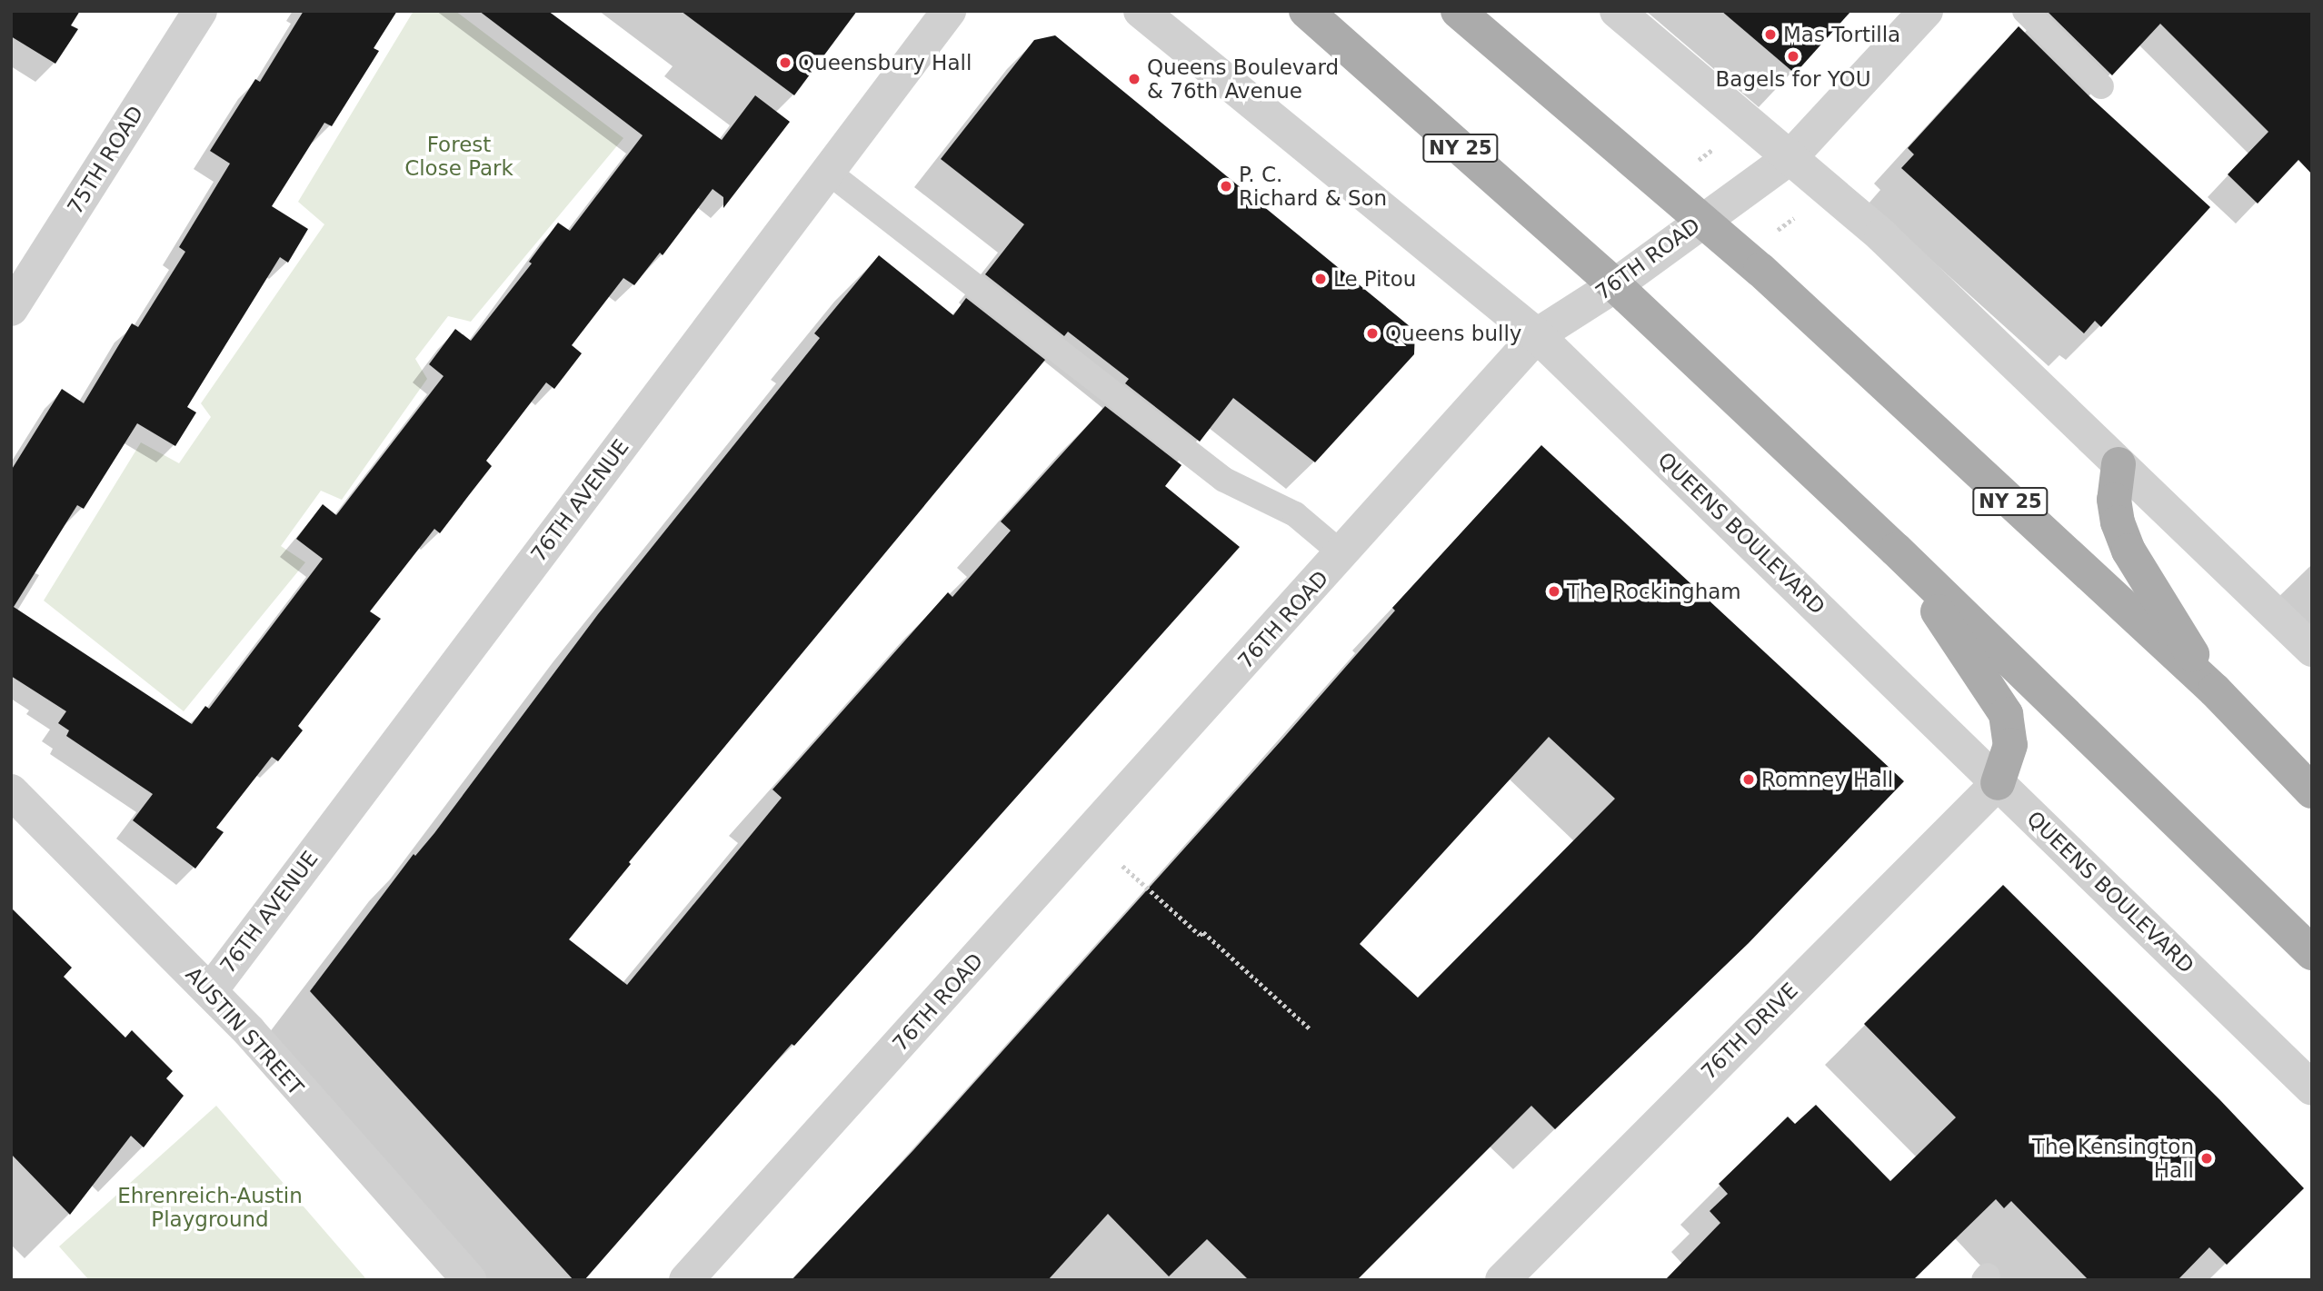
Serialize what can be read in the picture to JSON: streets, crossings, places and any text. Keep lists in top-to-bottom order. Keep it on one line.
{"streets":{"main road":["NY 25"],"street":["75TH ROAD","76TH ROAD","76TH AVENUE","QUEENS BOULEVARD","AUSTIN STREET","76TH DRIVE"]},"crossings":[["NY 25","76TH ROAD"],["76TH ROAD","QUEENS BOULEVARD"],["76TH AVENUE","AUSTIN STREET"],["QUEENS BOULEVARD","76TH DRIVE"]],"parks":["Forest Close Park","Ehrenreich-Austin Playground"],"places":["Mas Tortilla","Bagels for YOU","Queensbury Hall","Queens Boulevard & 76th Avenue","P. C. Richard & Son","Le Pitou","Queens bully","The Rockingham","Romney Hall","The Kensington Hall"]}
